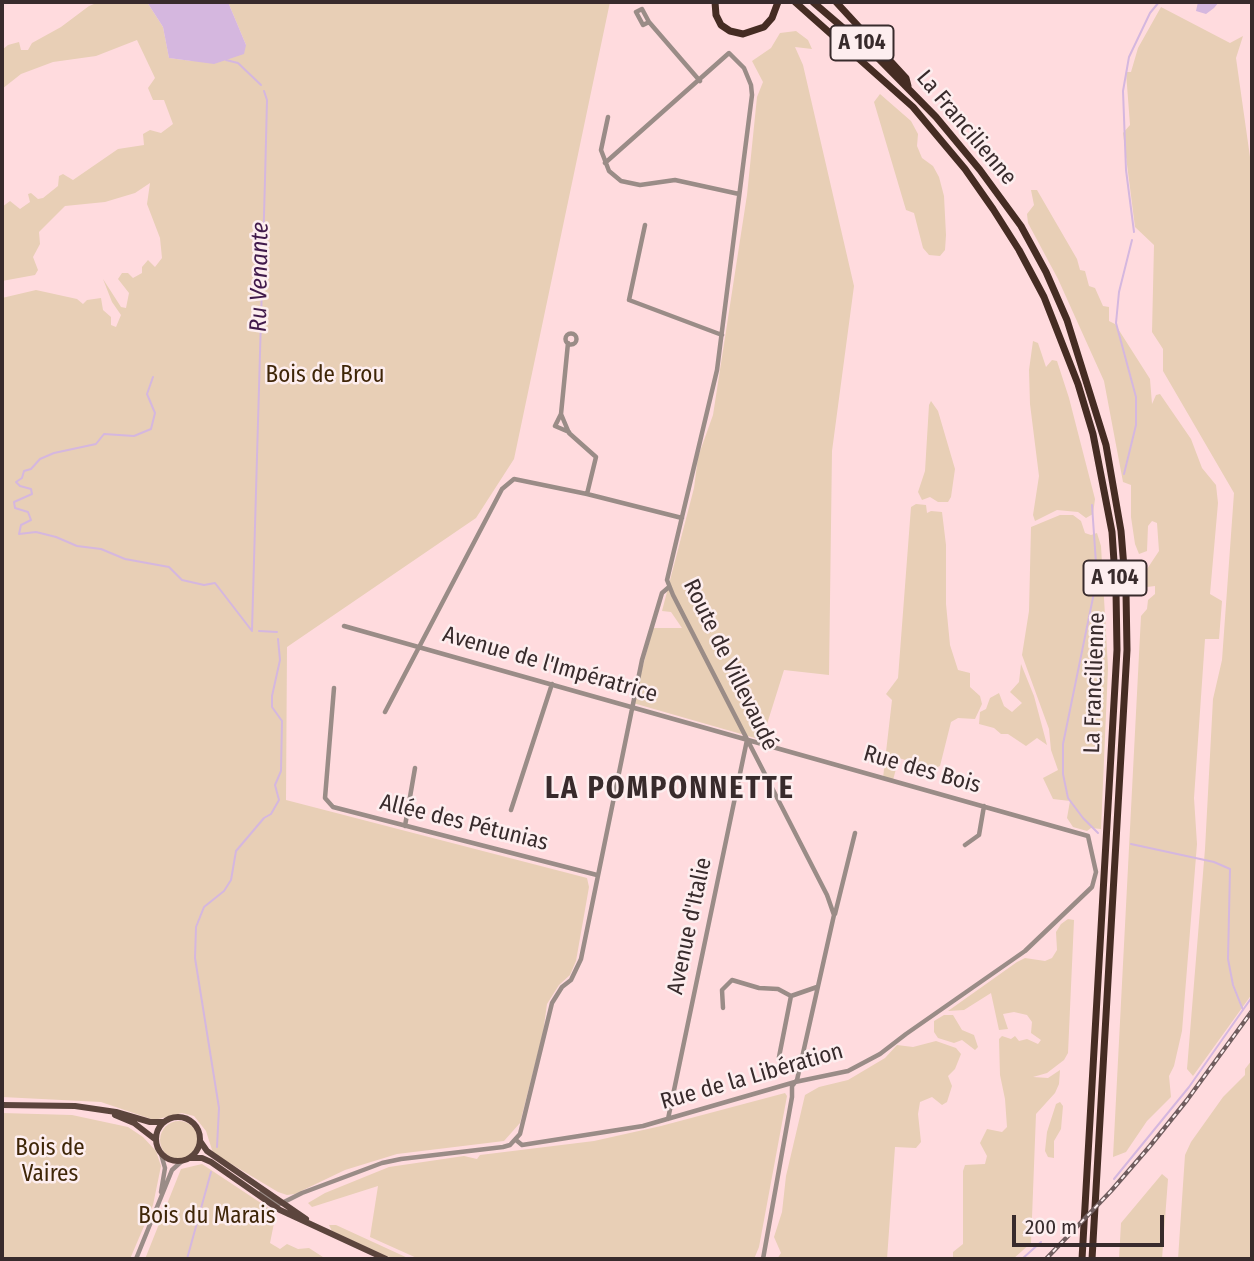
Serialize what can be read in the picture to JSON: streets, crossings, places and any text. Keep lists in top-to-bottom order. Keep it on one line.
{"streets":{"highway":["A 104","La Francilienne"],"street":["Avenue de l'Impératrice","Route de Villevaudé","Rue des Bois","Allée des Pétunias","Avenue d'Italie","Rue de la Libération"]},"crossings":[["Avenue de l'Impératrice","Route de Villevaudé"],["Avenue de l'Impératrice","Rue des Bois"],["Avenue de l'Impératrice","Avenue d'Italie"],["Route de Villevaudé","Rue des Bois"],["Route de Villevaudé","Avenue d'Italie"],["Rue des Bois","Avenue d'Italie"],["Rue des Bois","Rue de la Libération"],["Avenue d'Italie","Rue de la Libération"]],"districts":["LA POMPONNETTE"],"water":["Ru Venante"],"parks":["Bois de Brou","Bois de Vaires","Bois du Marais"],"scale_bar":"200 m"}
